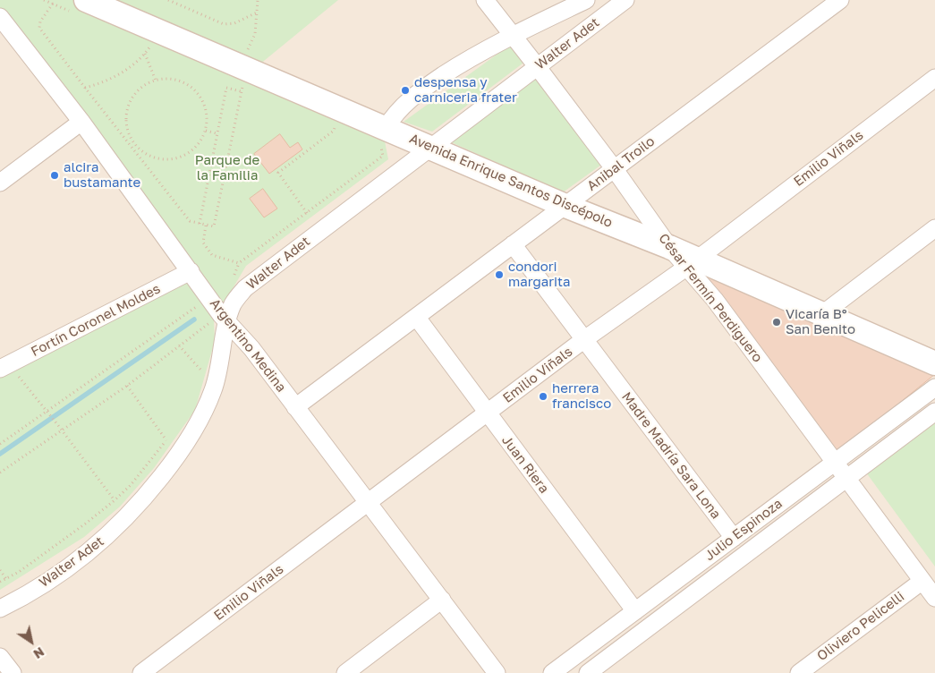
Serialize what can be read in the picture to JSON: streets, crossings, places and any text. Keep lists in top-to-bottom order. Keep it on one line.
{"streets":{"main road":["Avenida Enrique Santos Discépolo"],"street":["Walter Adet","Emilio Viñals","Anibal Troilo","César Fermín Perdiguero","Fortín Coronel Moldes","Argentino Medina","Madre Madría Sara Lona","Juan Riera","Julio Espinoza","Oliviero Pelicelli"]},"crossings":[["Walter Adet","Avenida Enrique Santos Discépolo"],["Walter Adet","César Fermín Perdiguero"],["Walter Adet","Argentino Medina"],["Emilio Viñals","Avenida Enrique Santos Discépolo"],["Emilio Viñals","César Fermín Perdiguero"],["Emilio Viñals","Argentino Medina"],["Emilio Viñals","Madre Madría Sara Lona"],["Emilio Viñals","Juan Riera"],["Anibal Troilo","Avenida Enrique Santos Discépolo"],["Anibal Troilo","César Fermín Perdiguero"],["Anibal Troilo","Argentino Medina"],["Anibal Troilo","Madre Madría Sara Lona"],["Anibal Troilo","Juan Riera"],["Avenida Enrique Santos Discépolo","César Fermín Perdiguero"],["César Fermín Perdiguero","Julio Espinoza"],["César Fermín Perdiguero","Oliviero Pelicelli"],["Fortín Coronel Moldes","Argentino Medina"],["Madre Madría Sara Lona","Julio Espinoza"],["Juan Riera","Julio Espinoza"]],"parks":["Parque de la Familia"],"places":["despensa y carniceria frater","alcira bustamante","condori margarita","Vicaría B° San Benito","herrera francisco"],"north":"bottom right"}
